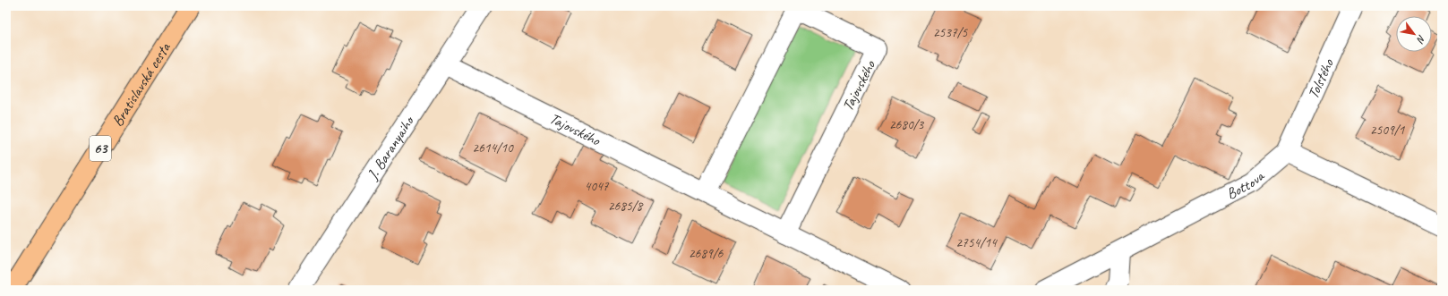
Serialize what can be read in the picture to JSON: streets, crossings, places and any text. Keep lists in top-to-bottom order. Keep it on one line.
{"streets":{"main road":["Bratislavská cesta","63"],"street":["Tolstého","Tajovského","J. Baranyaiho","Bottova"]},"crossings":[["Tolstého","Bottova"],["Tajovského","J. Baranyaiho"]],"house_numbers":["2537/5","2680/3","2509/1","2614/10","4047","2685/8","2754/14","2689/6"],"north":"bottom right"}
